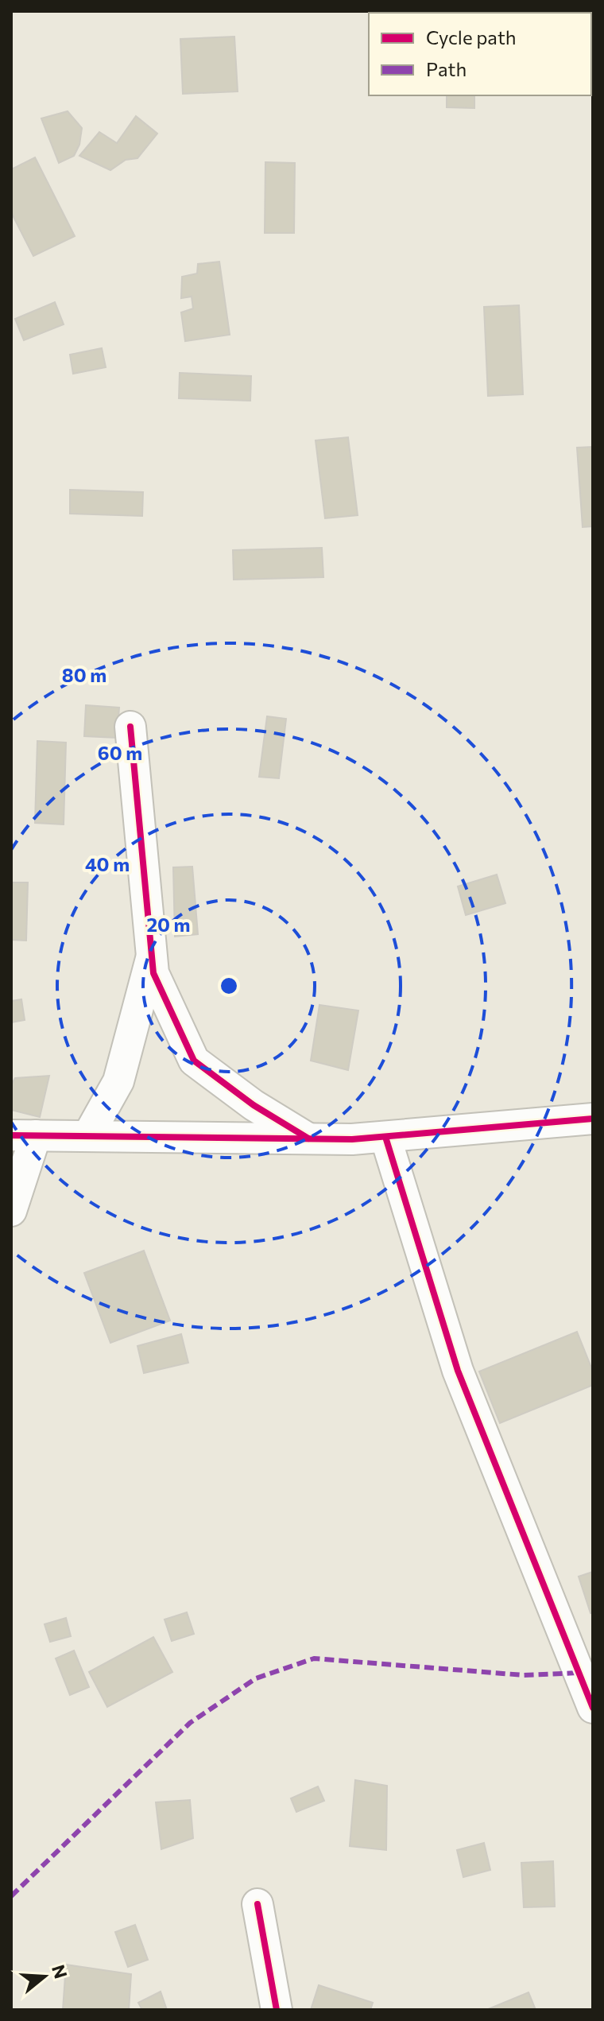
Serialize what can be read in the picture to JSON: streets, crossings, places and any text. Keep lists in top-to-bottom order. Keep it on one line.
{"legend":["Cycle path","Path"],"north":"right","rings":["80 m","60 m","40 m","20 m"]}
